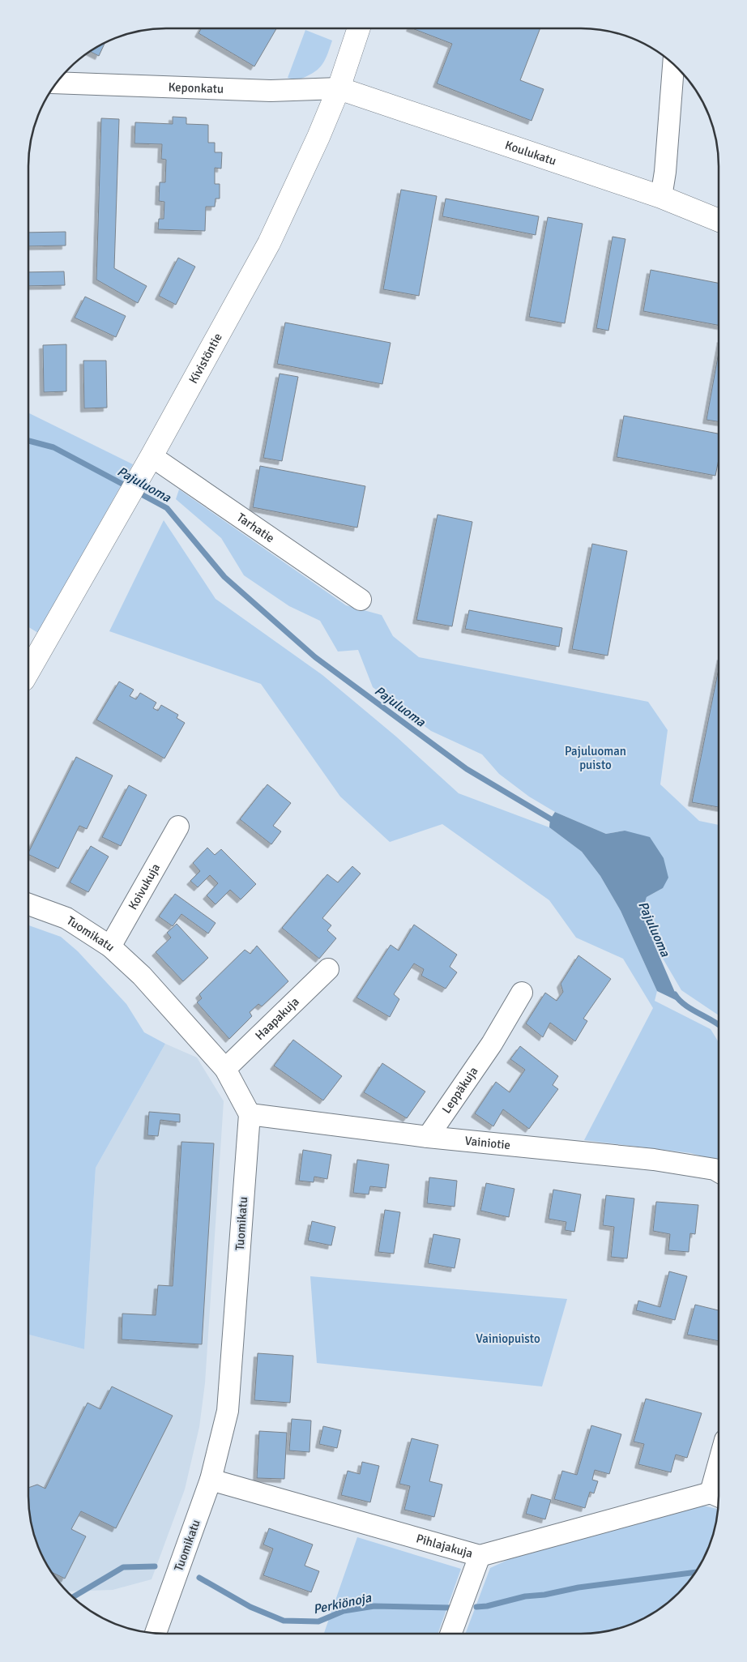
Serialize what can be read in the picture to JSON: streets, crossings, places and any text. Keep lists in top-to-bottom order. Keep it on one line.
{"streets":{"main road":["Koulukatu","Kivistöntie"],"street":["Keponkatu","Tarhatie","Koivukuja","Tuomikatu","Haapakuja","Leppäkuja","Vainiotie","Pihlajakuja"]},"crossings":[["Keponkatu","Koulukatu"],["Keponkatu","Kivistöntie"],["Koulukatu","Kivistöntie"],["Kivistöntie","Tarhatie"],["Koivukuja","Tuomikatu"],["Tuomikatu","Haapakuja"],["Tuomikatu","Vainiotie"],["Tuomikatu","Pihlajakuja"],["Leppäkuja","Vainiotie"]],"water":["Pajuluoma","Perkiönoja"],"parks":["Pajuluoman puisto","Vainiopuisto"]}
